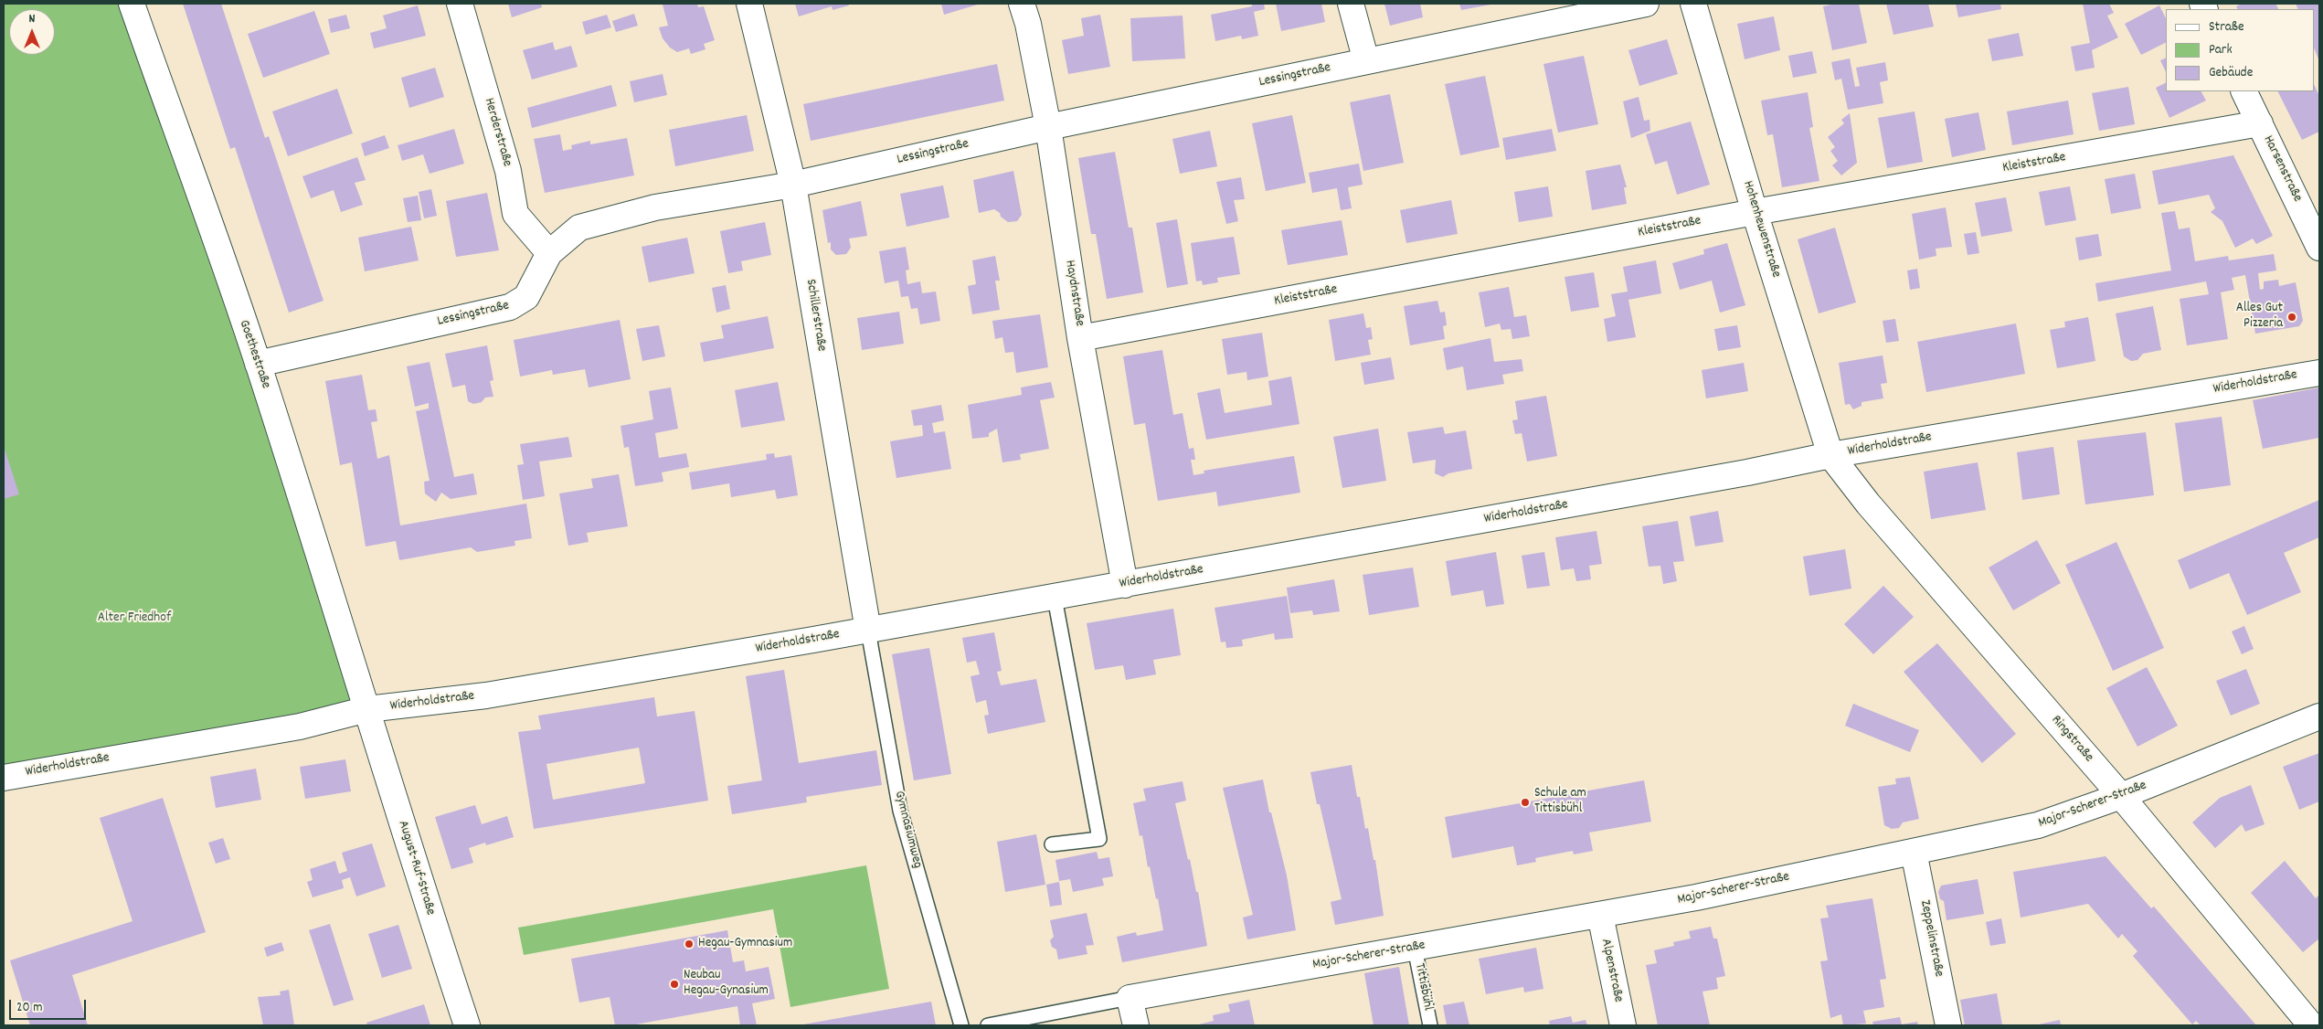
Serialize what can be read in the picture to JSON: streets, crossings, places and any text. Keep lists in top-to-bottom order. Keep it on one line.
{"streets":{"street":["Lessingstraße","Herderstraße","Kleiststraße","Harsenstraße","Hohenhewenstraße","Haydnstraße","Schillerstraße","Goethestraße","Widerholdstraße","Ringstraße","Major-Scherer-Straße","August-Ruf-Straße","Zeppelinstraße","Alpenstraße"],"lane":["Gymnasiumweg","Tittisbühl"]},"crossings":[["Lessingstraße","Herderstraße"],["Lessingstraße","Haydnstraße"],["Lessingstraße","Schillerstraße"],["Lessingstraße","Goethestraße"],["Kleiststraße","Harsenstraße"],["Kleiststraße","Hohenhewenstraße"],["Kleiststraße","Haydnstraße"],["Hohenhewenstraße","Widerholdstraße"],["Hohenhewenstraße","Ringstraße"],["Haydnstraße","Widerholdstraße"],["Schillerstraße","Widerholdstraße"],["Schillerstraße","Gymnasiumweg"],["Goethestraße","Widerholdstraße"],["Goethestraße","August-Ruf-Straße"],["Widerholdstraße","Ringstraße"],["Widerholdstraße","Gymnasiumweg"],["Widerholdstraße","August-Ruf-Straße"],["Ringstraße","Major-Scherer-Straße"],["Major-Scherer-Straße","Zeppelinstraße"],["Major-Scherer-Straße","Alpenstraße"],["Major-Scherer-Straße","Tittisbühl"]],"parks":["Alter Friedhof"],"places":["Alles Gut Pizzeria","Schule am Tittisbühl","Hegau-Gymnasium","Neubau Hegau-Gynasium"],"legend":["Straße","Park","Gebäude"],"scale_bar":"20 m","north":"top"}
